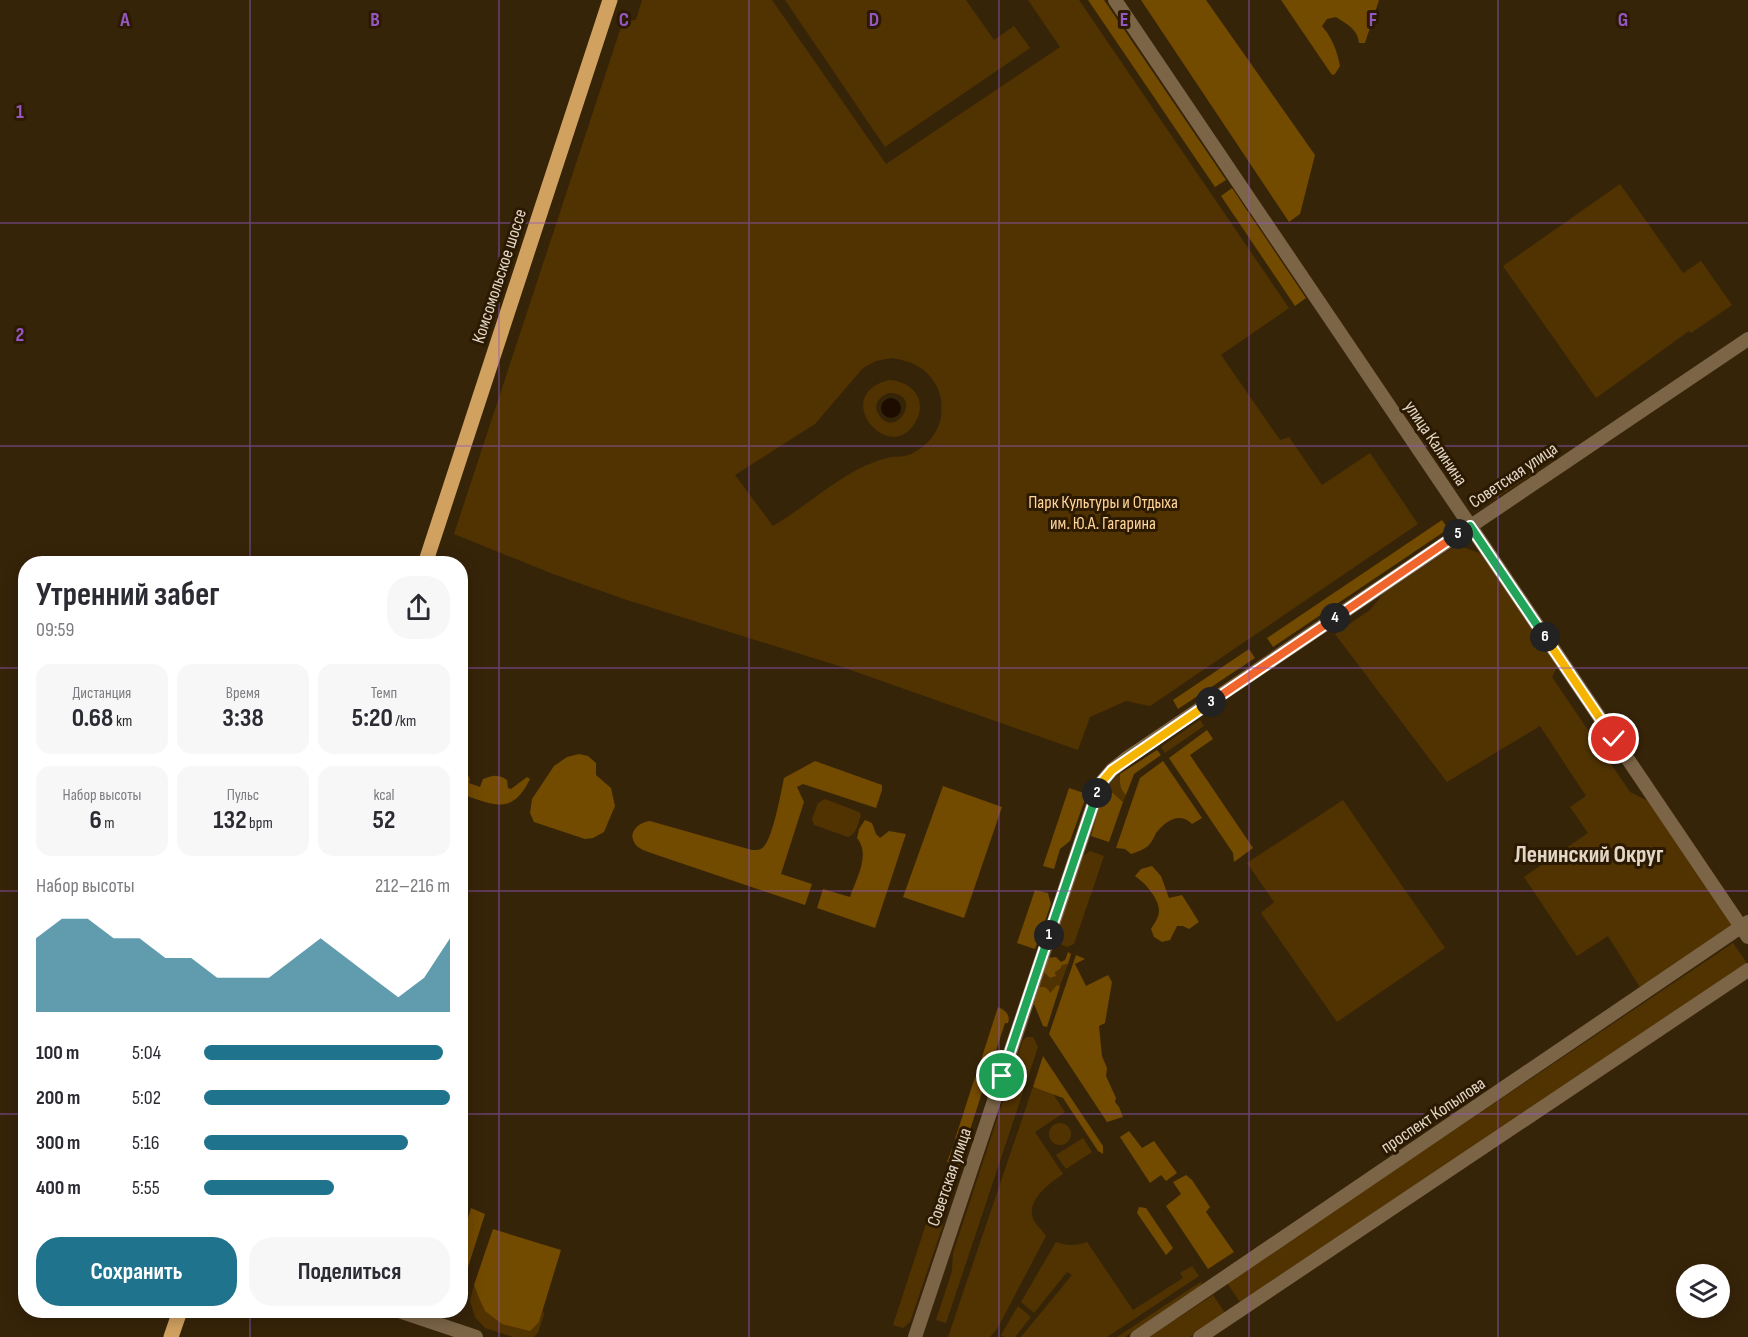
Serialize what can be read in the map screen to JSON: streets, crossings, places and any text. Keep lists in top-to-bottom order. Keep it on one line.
{"streets":{"main road":["Комсомольское шоссе"],"street":["улица Калинина","Советская улица","проспект Копылова"]},"crossings":[["улица Калинина","Советская улица"],["улица Калинина","проспект Копылова"]],"districts":["Ленинский Округ"],"parks":["Парк Культуры и Отдыха им. Ю.А. Гагарина"],"page":{"pins":["5","4","6","3","2","1"],"heading":["Утренний забег","09:59"],"stats":[["Дистанция","0.68 km"],["Время","3:38"],["Темп","5:20 /km"],["Набор высоты","6 m"],["Пульс","132 bpm"],["kcal","52"]],"chart":["Набор высоты","212–216 m"],"list":[{"name":"100 m","note":"5:04"},{"name":"200 m","note":"5:02"},{"name":"300 m","note":"5:16"},{"name":"400 m","note":"5:55"}],"buttons":["Сохранить","Поделиться"]},"grid":{"columns":["A","B","C","D","E","F","G"],"rows":["1","2"]}}
